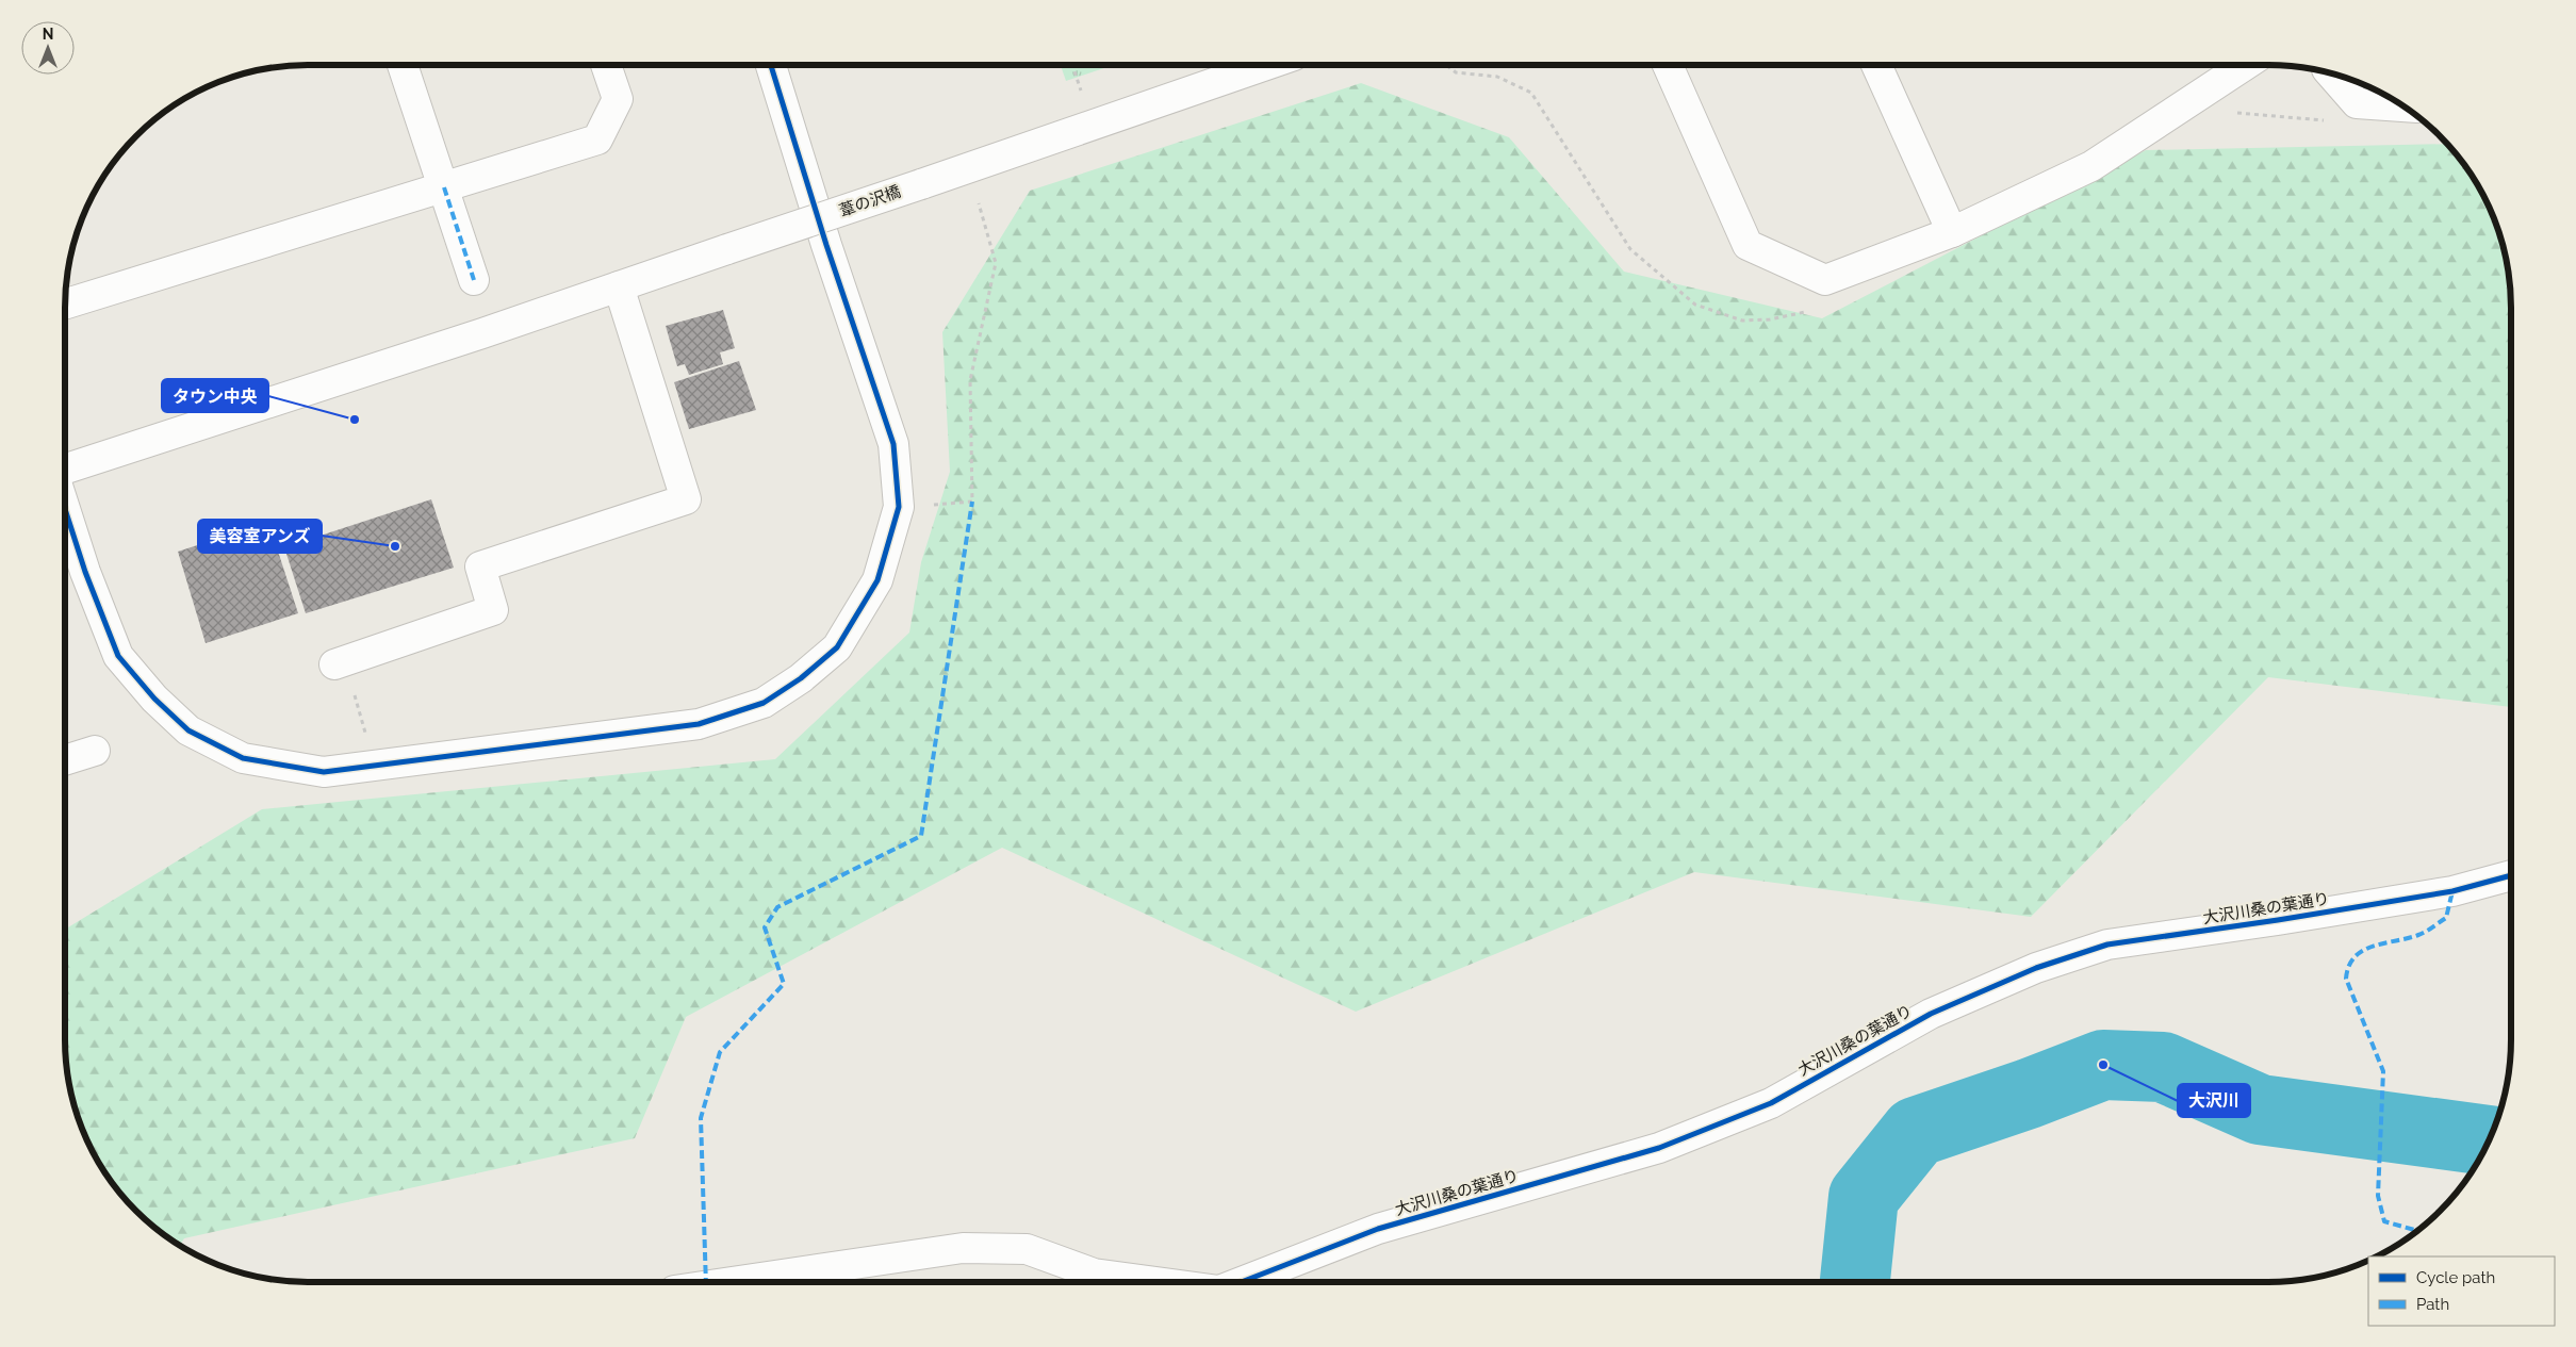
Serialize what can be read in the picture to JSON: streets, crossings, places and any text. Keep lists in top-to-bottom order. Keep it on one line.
{"streets":{"street":["葦の沢橋","大沢川桑の葉通り"]},"places":["タウン中央","美容室アンズ","大沢川"],"legend":["Cycle path","Path"],"north":"top"}
